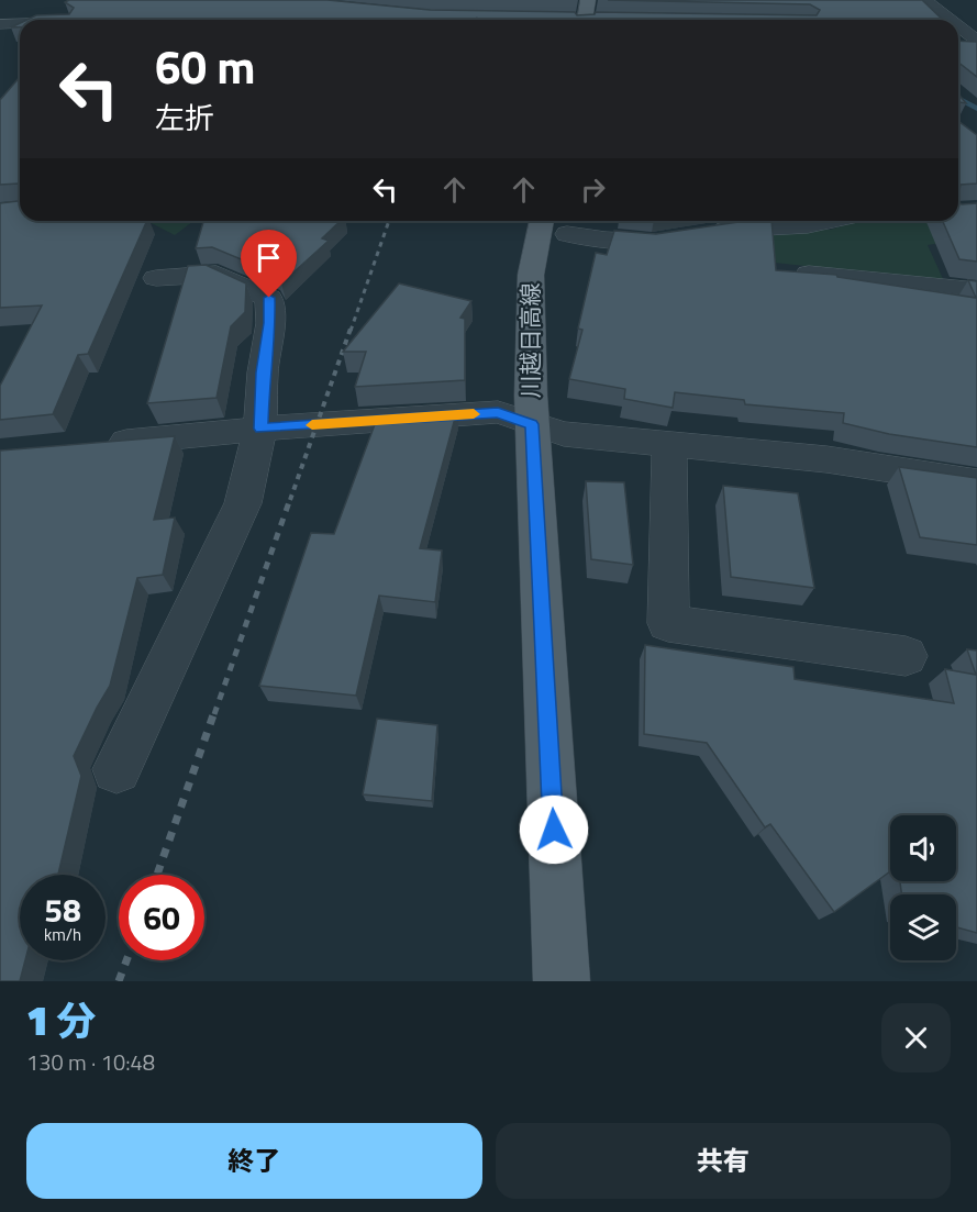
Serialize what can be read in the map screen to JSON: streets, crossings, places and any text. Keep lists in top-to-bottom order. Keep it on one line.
{"streets":{"main road":["川越日高線"]},"page":{"turn":["60 m","左折"],"speed":"58 km/h","limit":"60","heading":["1 分","130 m · 10:48"],"buttons":["終了","共有"]}}
